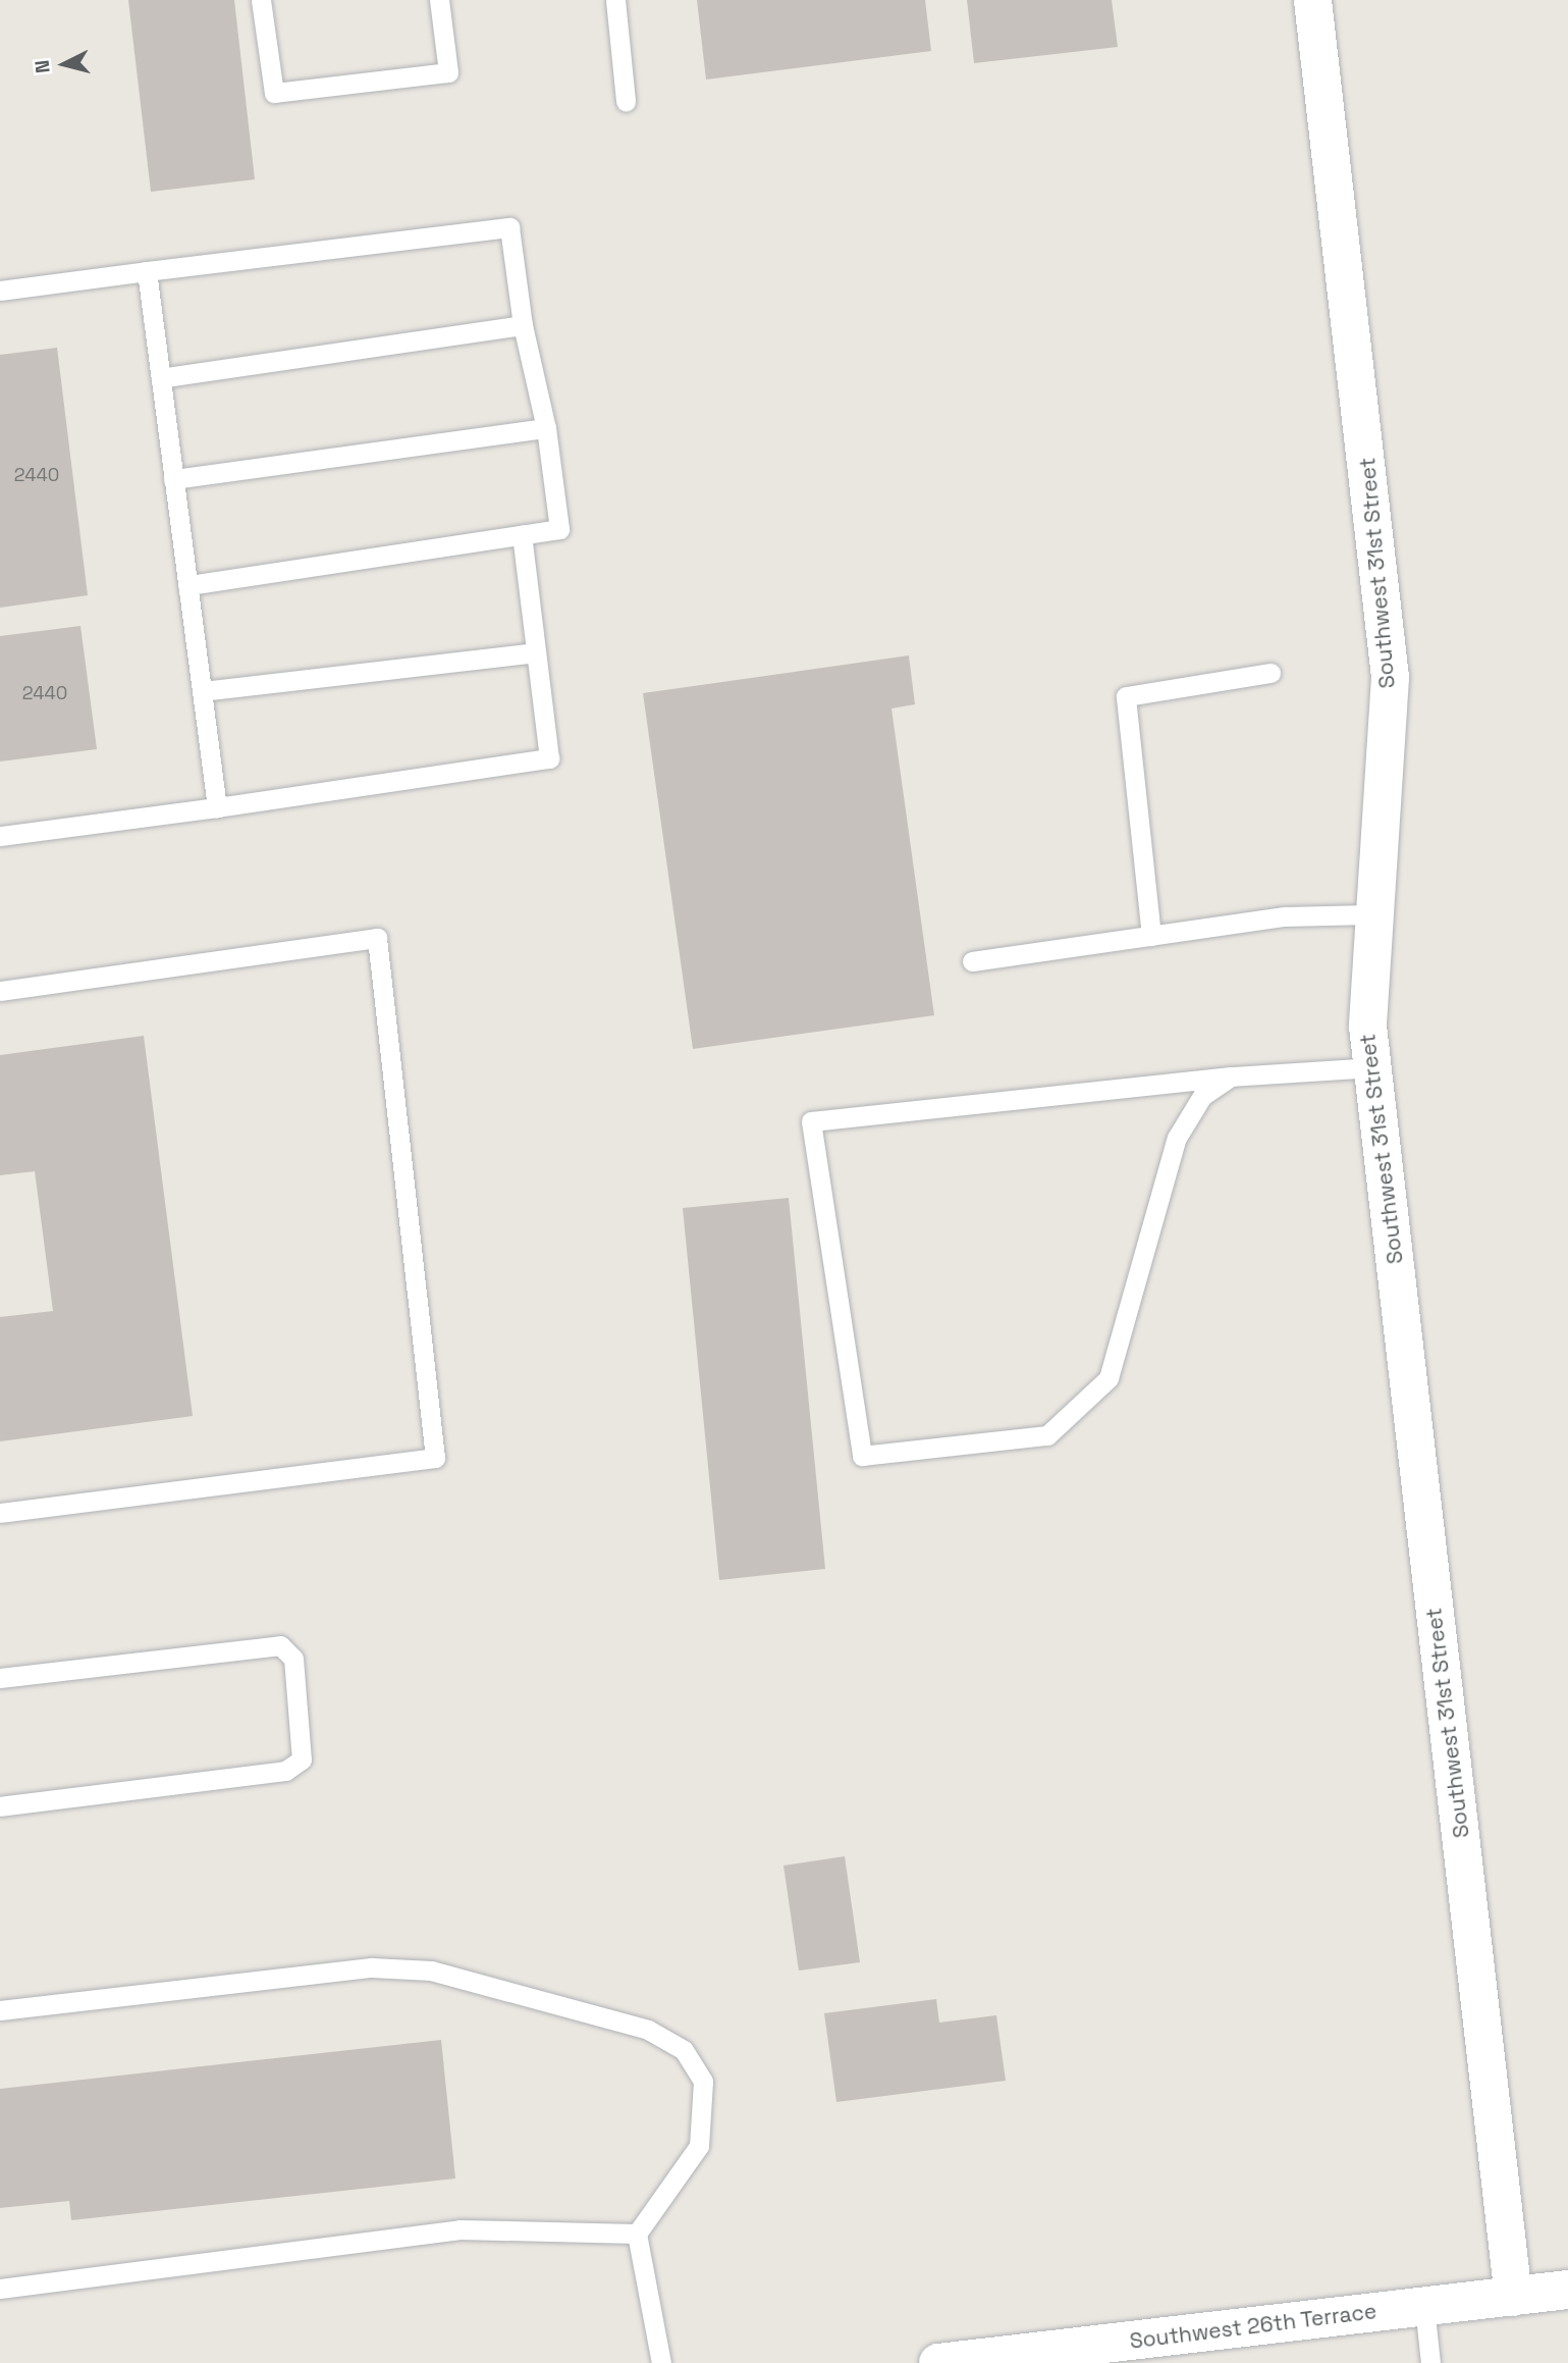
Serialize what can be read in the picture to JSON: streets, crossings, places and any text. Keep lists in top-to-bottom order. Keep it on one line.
{"streets":{"street":["Southwest 31st Street","Southwest 26th Terrace"]},"crossings":[["Southwest 31st Street","Southwest 26th Terrace"]],"house_numbers":["2440","2440"],"north":"left"}
